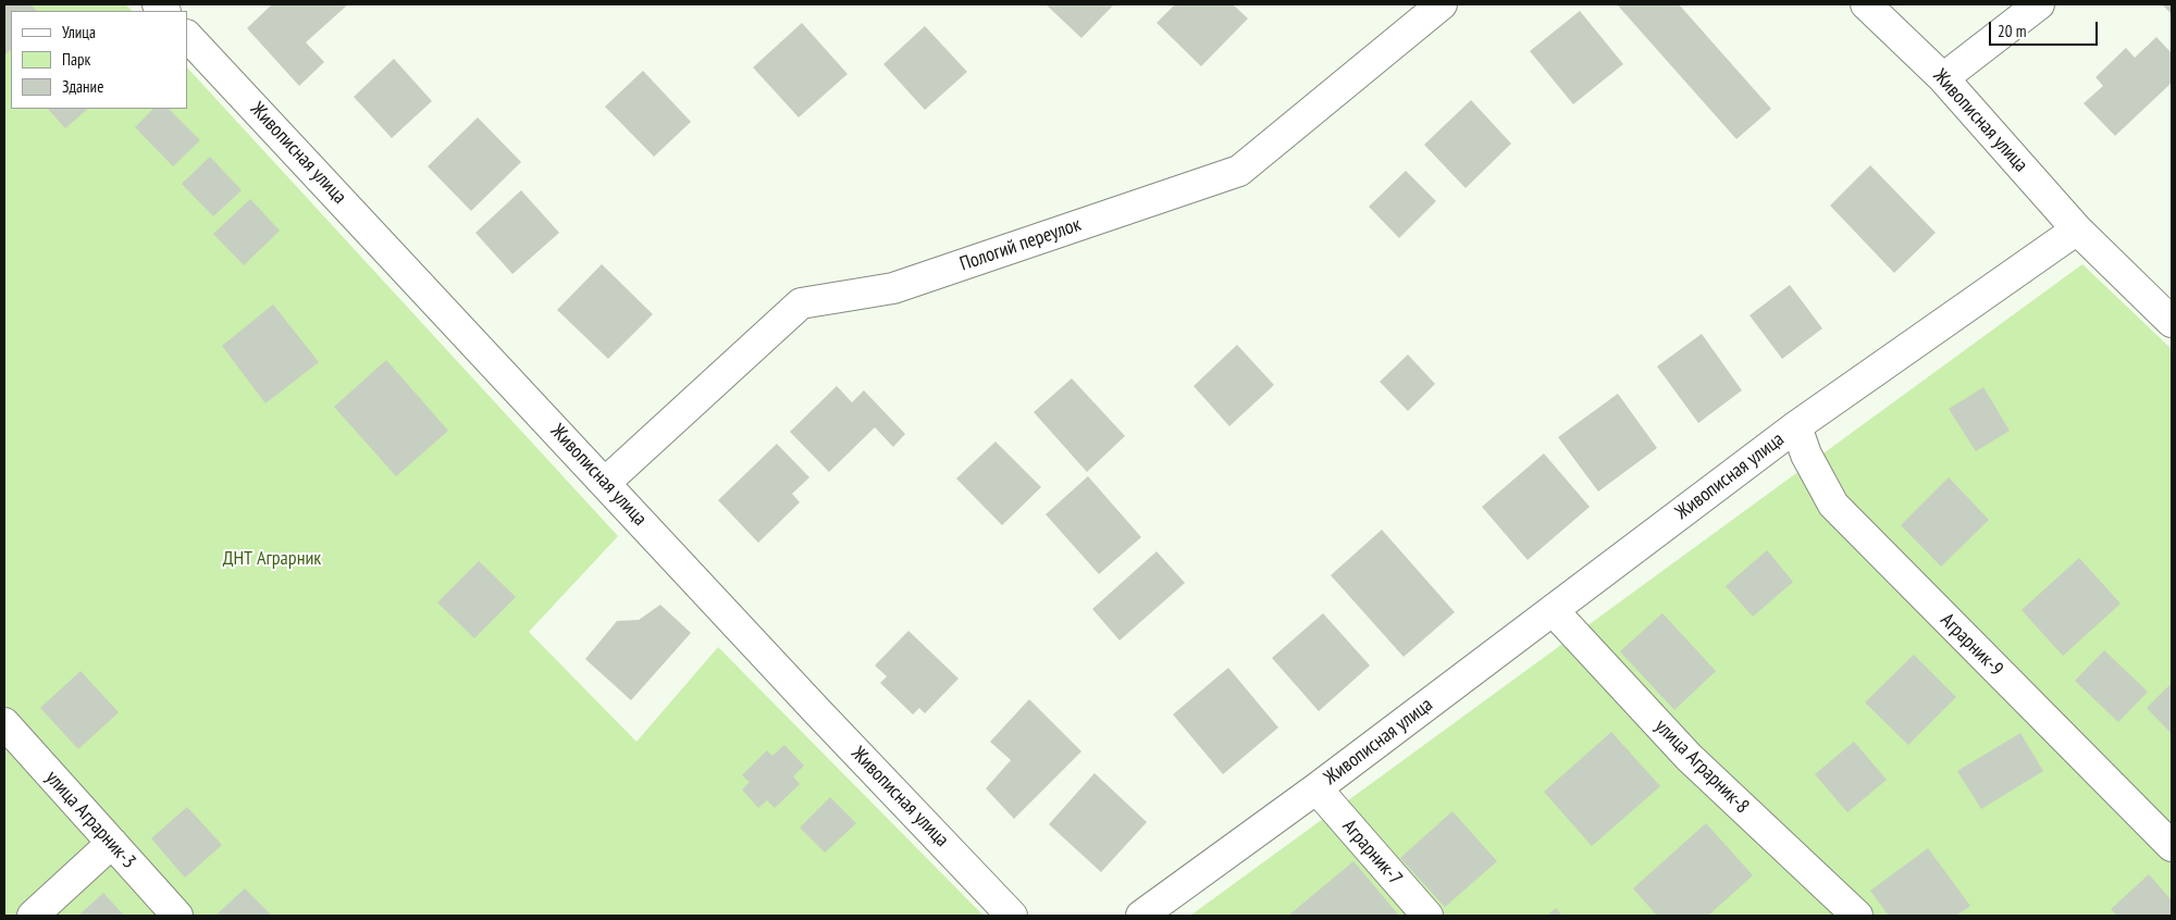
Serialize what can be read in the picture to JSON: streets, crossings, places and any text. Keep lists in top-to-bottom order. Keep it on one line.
{"streets":{"street":["Живописная улица","Пологий переулок","Аграрник-9","улица Аграрник-8","улица Аграрник-3","Аграрник-7"]},"crossings":[["Живописная улица","Пологий переулок"],["Живописная улица","Аграрник-9"],["Живописная улица","улица Аграрник-8"],["Живописная улица","Аграрник-7"]],"parks":["ДНТ Аграрник"],"legend":["Улица","Парк","Здание"],"scale_bar":"20 m"}
